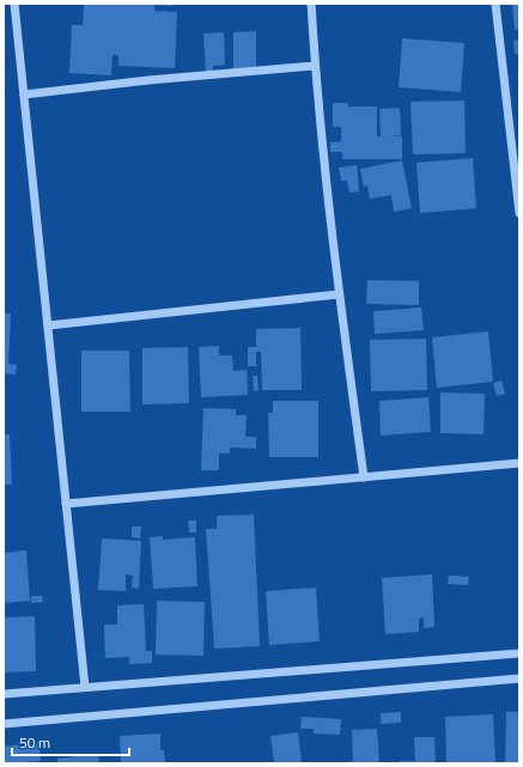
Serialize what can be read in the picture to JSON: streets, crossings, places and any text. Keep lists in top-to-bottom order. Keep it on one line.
{"scale_bar":"50 m"}
